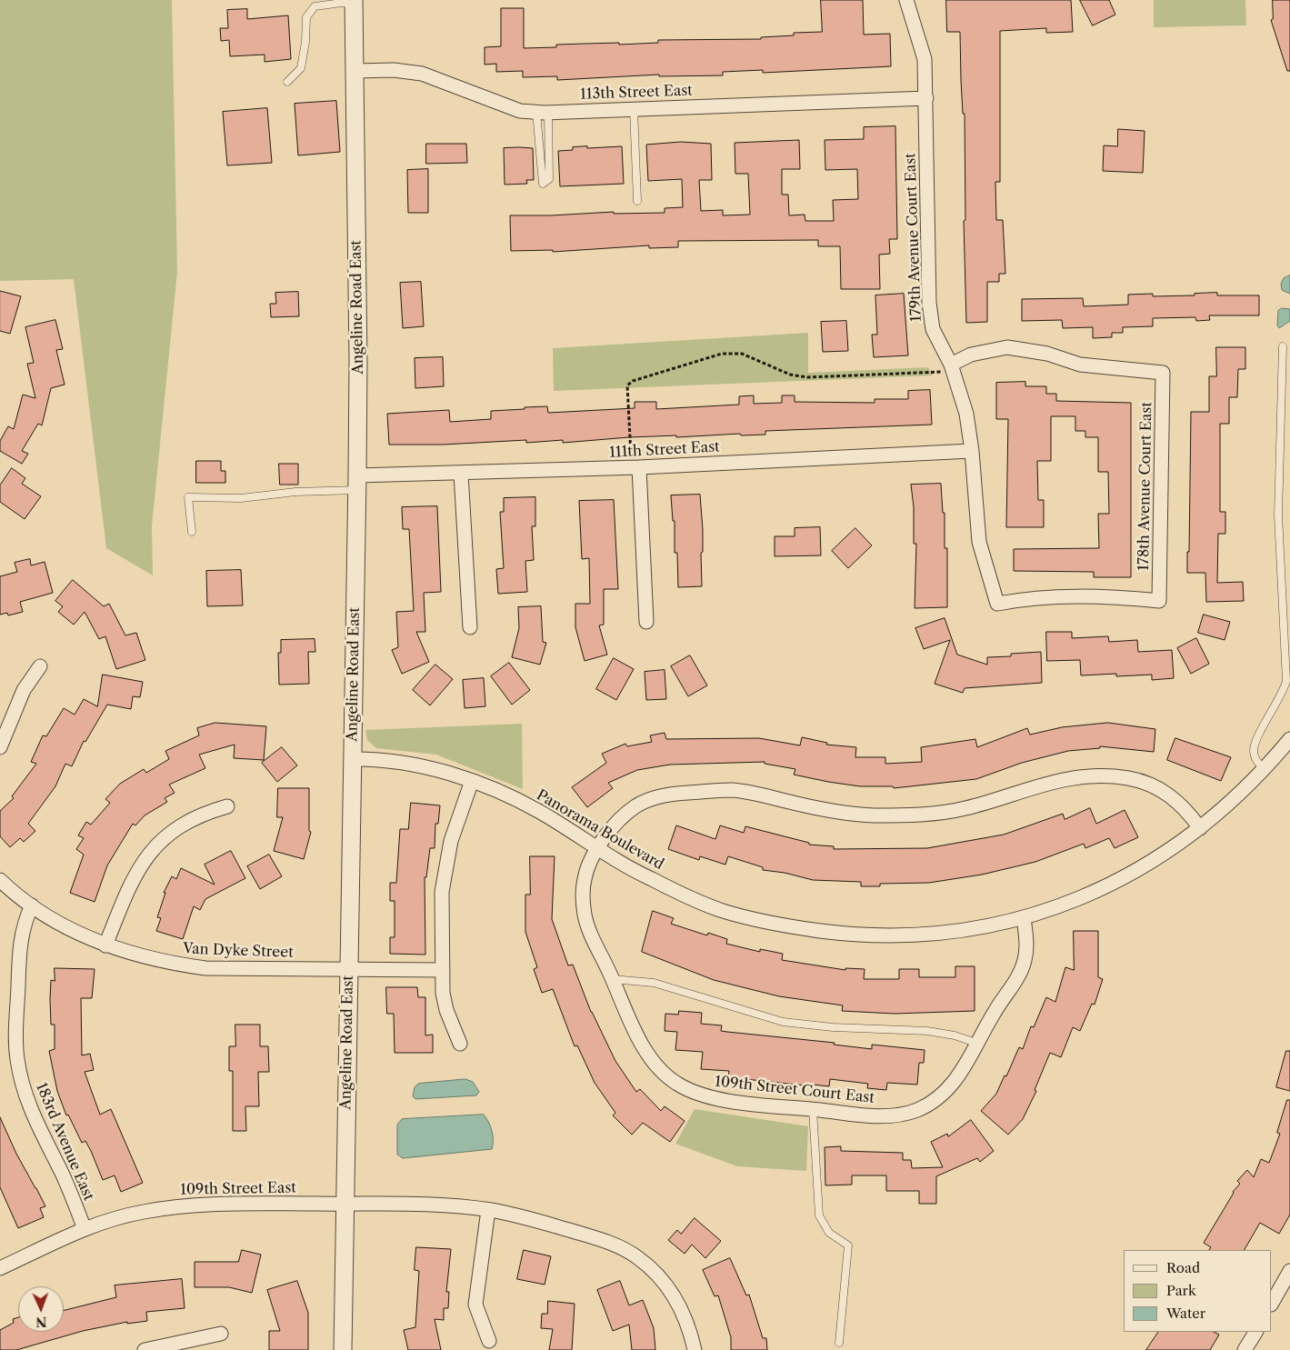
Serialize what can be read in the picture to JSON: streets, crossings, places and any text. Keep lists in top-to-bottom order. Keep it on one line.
{"streets":{"street":["113th Street East","179th Avenue Court East","Angeline Road East","111th Street East","178th Avenue Court East","Panorama Boulevard","Van Dyke Street","109th Street Court East","183rd Avenue East","109th Street East"]},"crossings":[["113th Street East","179th Avenue Court East"],["113th Street East","Angeline Road East"],["179th Avenue Court East","111th Street East"],["179th Avenue Court East","178th Avenue Court East"],["Angeline Road East","111th Street East"],["Angeline Road East","Panorama Boulevard"],["Angeline Road East","Van Dyke Street"],["Angeline Road East","109th Street East"],["Panorama Boulevard","109th Street Court East"],["Van Dyke Street","183rd Avenue East"],["183rd Avenue East","109th Street East"]],"legend":["Road","Park","Water"],"north":"bottom"}
